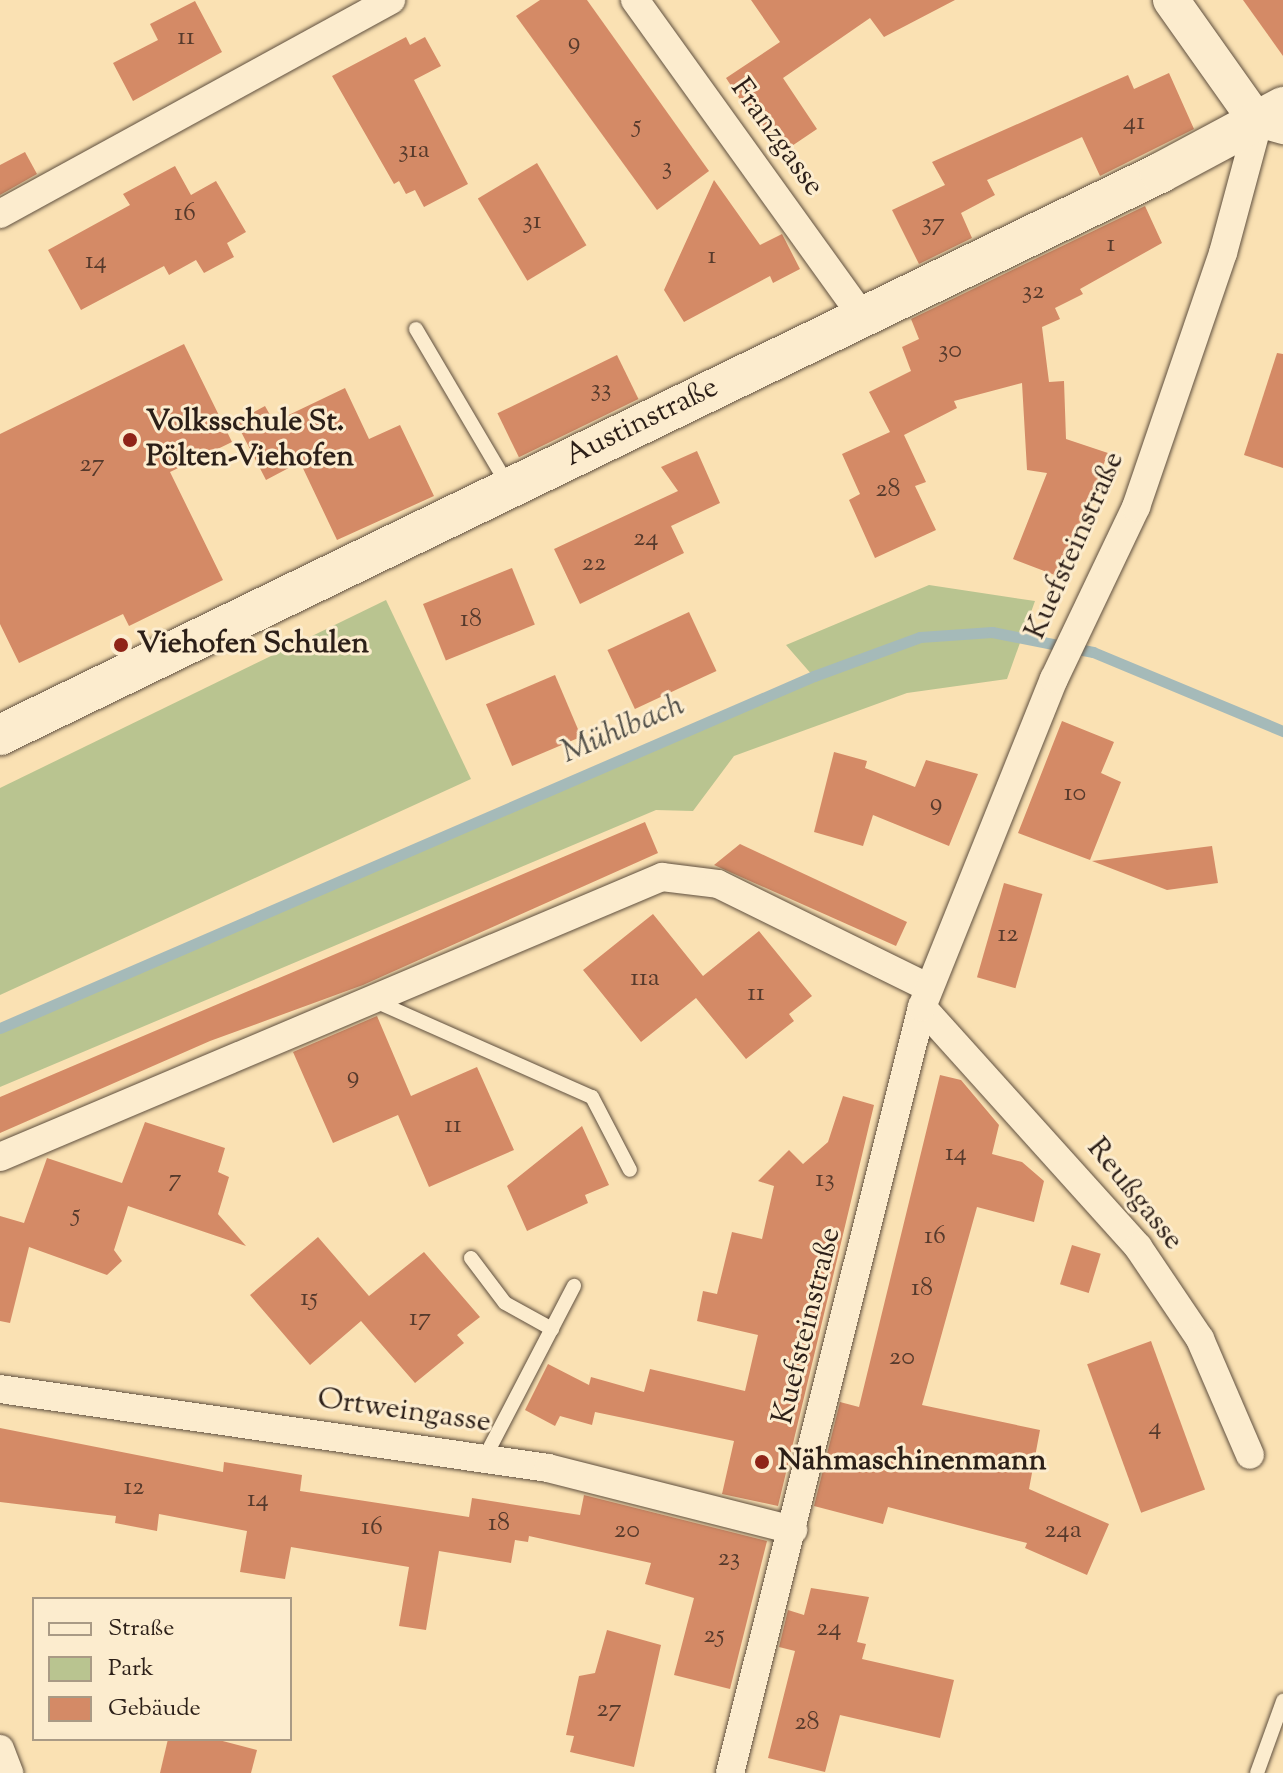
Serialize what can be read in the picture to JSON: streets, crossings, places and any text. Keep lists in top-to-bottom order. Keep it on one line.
{"streets":{"main road":["Austinstraße"],"street":["Franzgasse","Kuefsteinstraße","Reußgasse","Ortweingasse"]},"crossings":[["Franzgasse","Austinstraße"],["Austinstraße","Kuefsteinstraße"],["Kuefsteinstraße","Reußgasse"],["Kuefsteinstraße","Ortweingasse"]],"water":["Mühlbach"],"places":["Volksschule St. Pölten-Viehofen","Viehofen Schulen","Nähmaschinenmann"],"house_numbers":["11","9","41","5","31a","3","16","31","37","1","1","14","32","30","33","27","28","24","22","18","10","9","12","11a","11","9","11","14","7","13","5","16","18","15","17","20","4","12","14","18","16","20","24a","23","24","25","27","28"],"legend":["Straße","Park","Gebäude"]}
